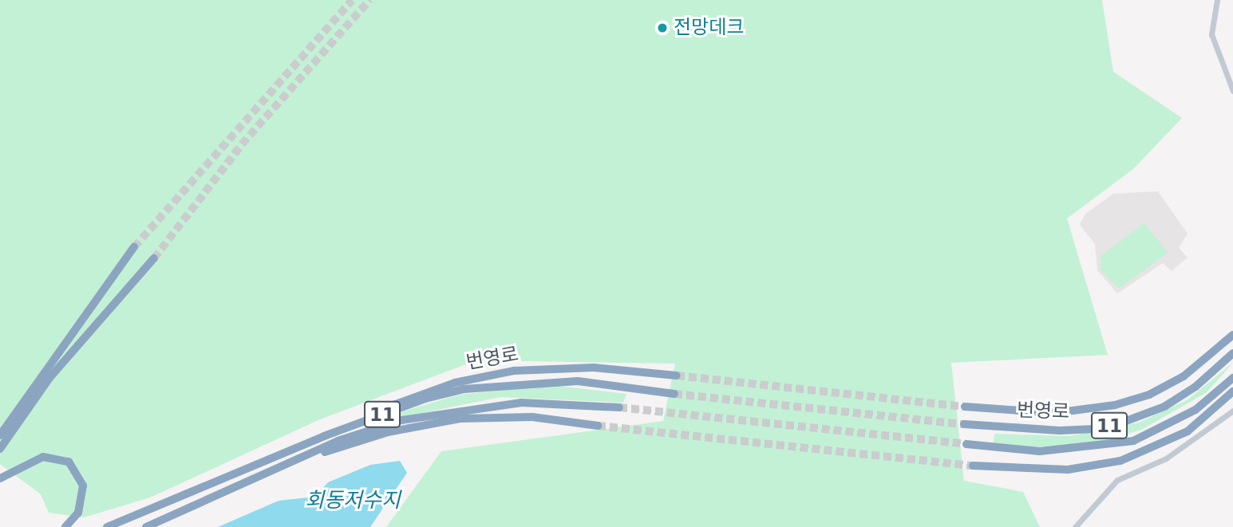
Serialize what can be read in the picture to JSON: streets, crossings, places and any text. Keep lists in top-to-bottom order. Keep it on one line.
{"streets":{"highway":["번영로","11"]},"water":["회동저수지"],"places":["전망데크"]}
